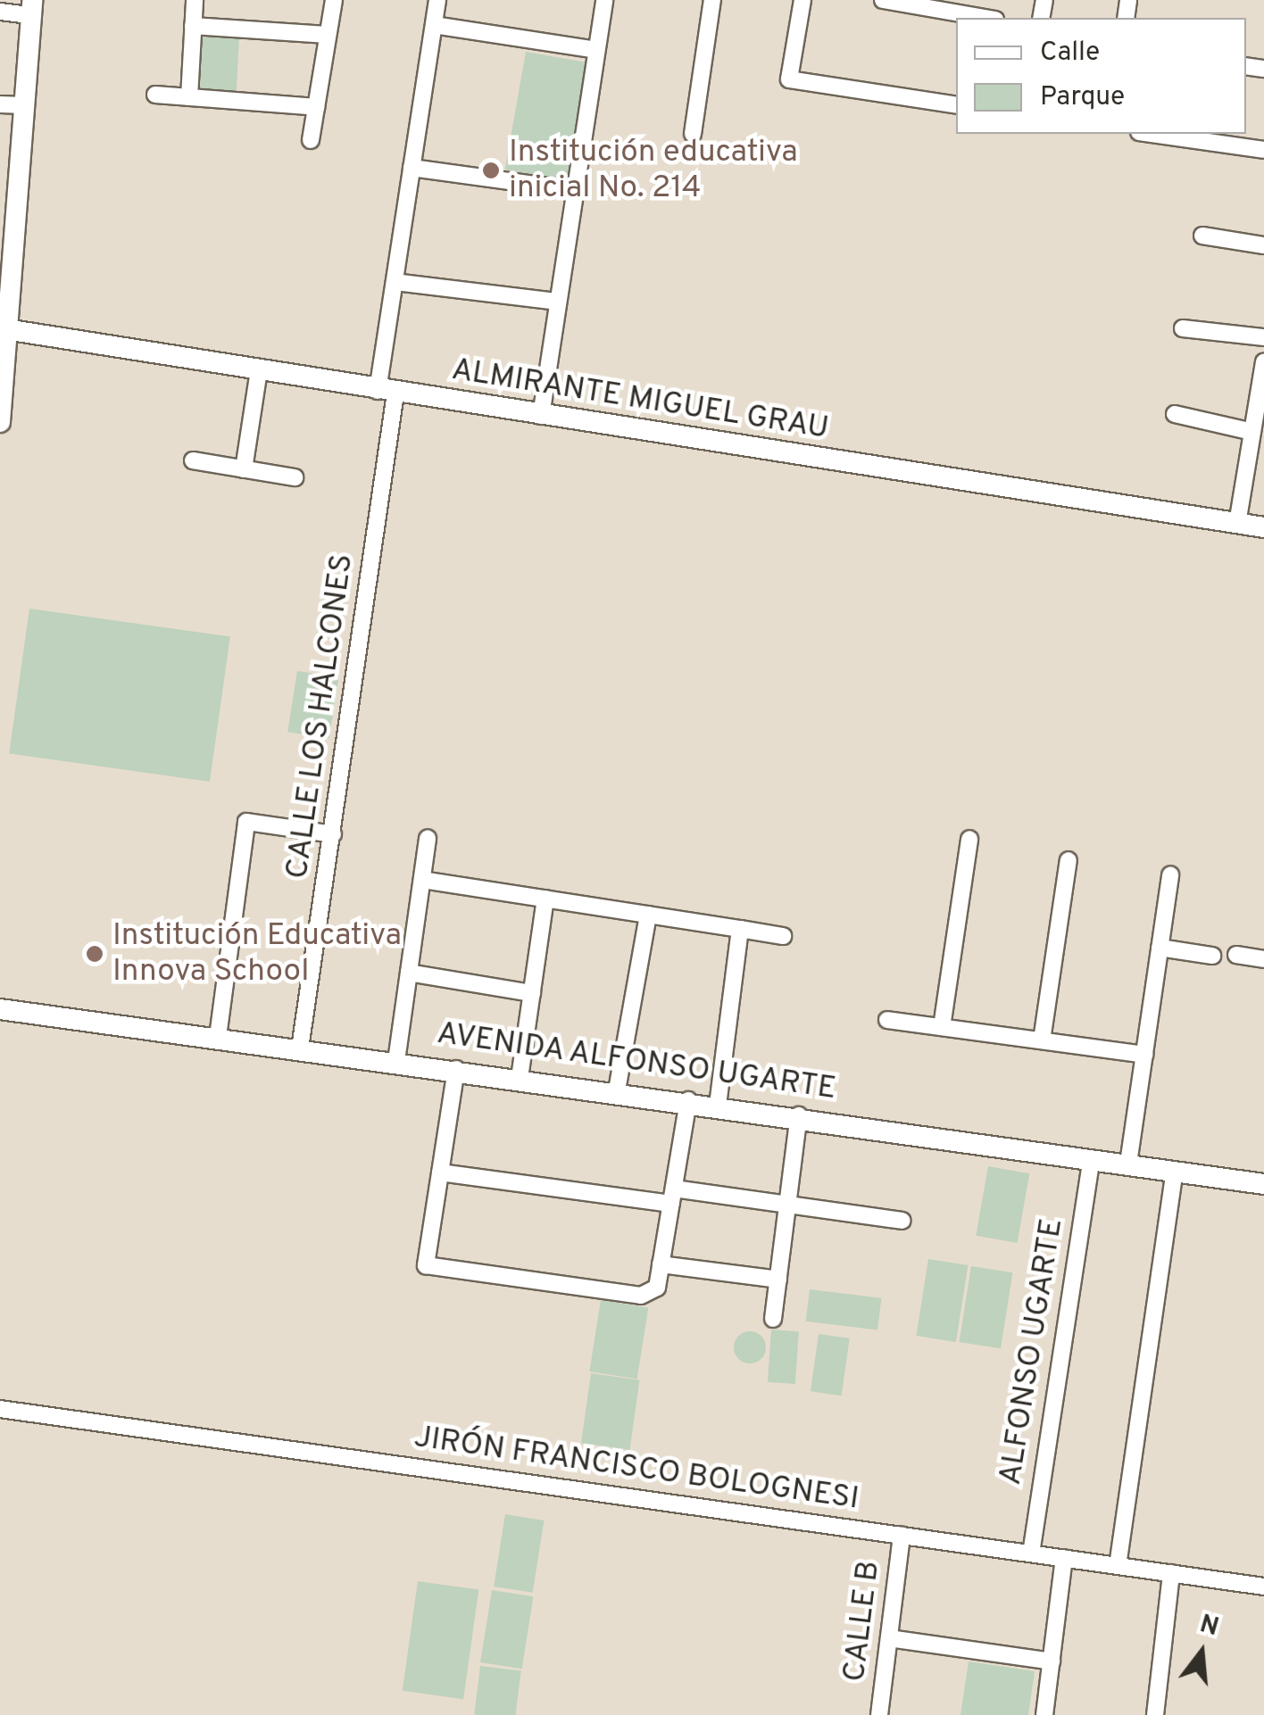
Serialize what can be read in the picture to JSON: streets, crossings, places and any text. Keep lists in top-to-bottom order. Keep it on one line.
{"streets":{"street":["ALMIRANTE MIGUEL GRAU","CALLE LOS HALCONES","AVENIDA ALFONSO UGARTE","ALFONSO UGARTE","JIRÓN FRANCISCO BOLOGNESI","CALLE B"]},"crossings":[["ALMIRANTE MIGUEL GRAU","CALLE LOS HALCONES"],["CALLE LOS HALCONES","AVENIDA ALFONSO UGARTE"],["AVENIDA ALFONSO UGARTE","ALFONSO UGARTE"],["ALFONSO UGARTE","JIRÓN FRANCISCO BOLOGNESI"],["JIRÓN FRANCISCO BOLOGNESI","CALLE B"]],"places":["Institución educativa inicial No. 214","Institución Educativa Innova School"],"legend":["Calle","Parque"],"north":"top"}
